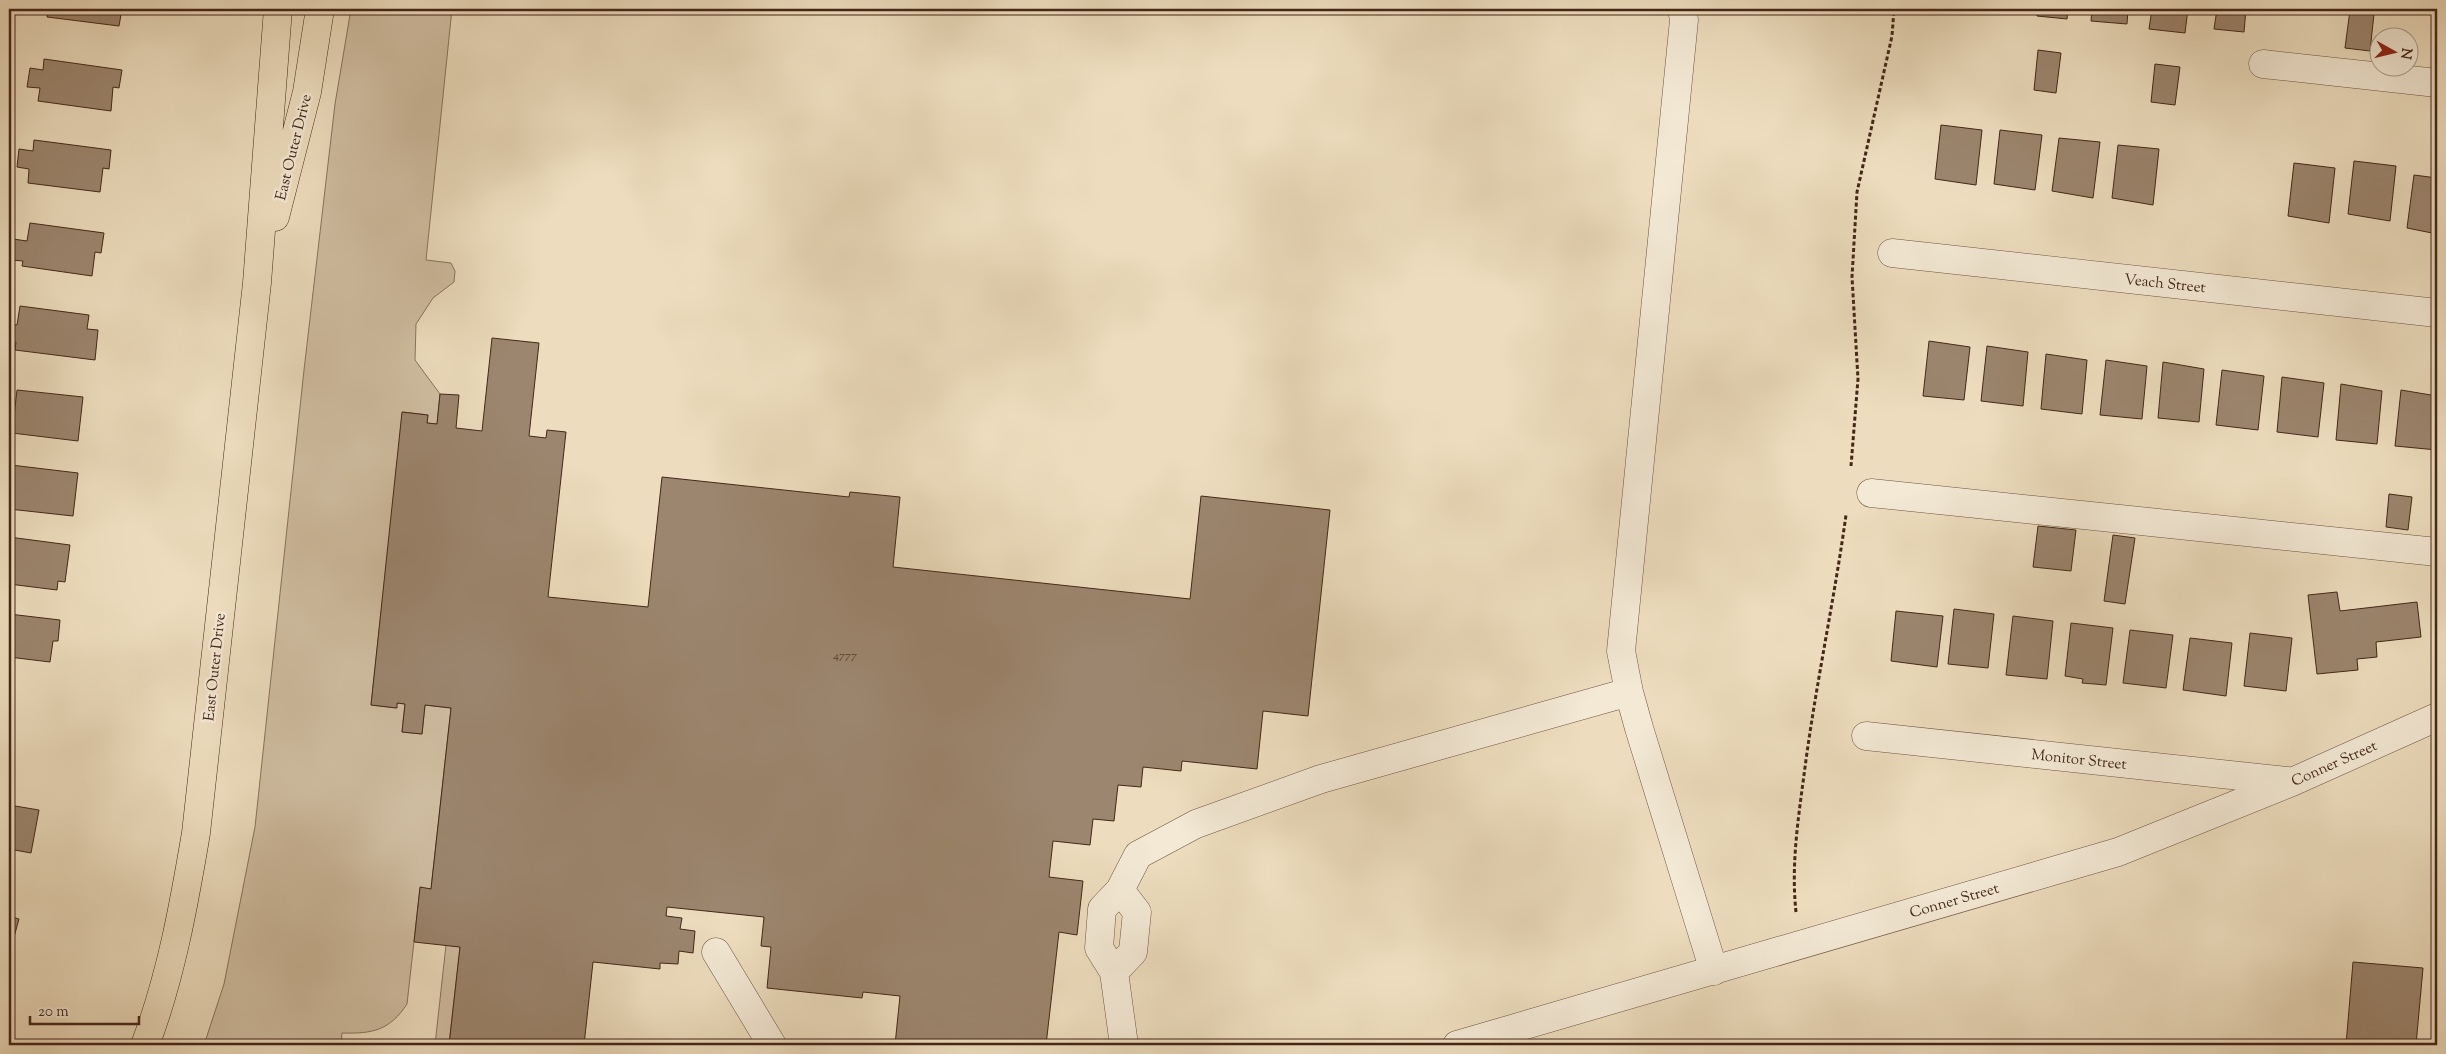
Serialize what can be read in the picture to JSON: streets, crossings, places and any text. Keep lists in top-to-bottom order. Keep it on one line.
{"streets":{"main road":["East Outer Drive"],"street":["Veach Street","Monitor Street","Conner Street"]},"crossings":[["Monitor Street","Conner Street"]],"house_numbers":["4777"],"scale_bar":"20 m","north":"right"}
